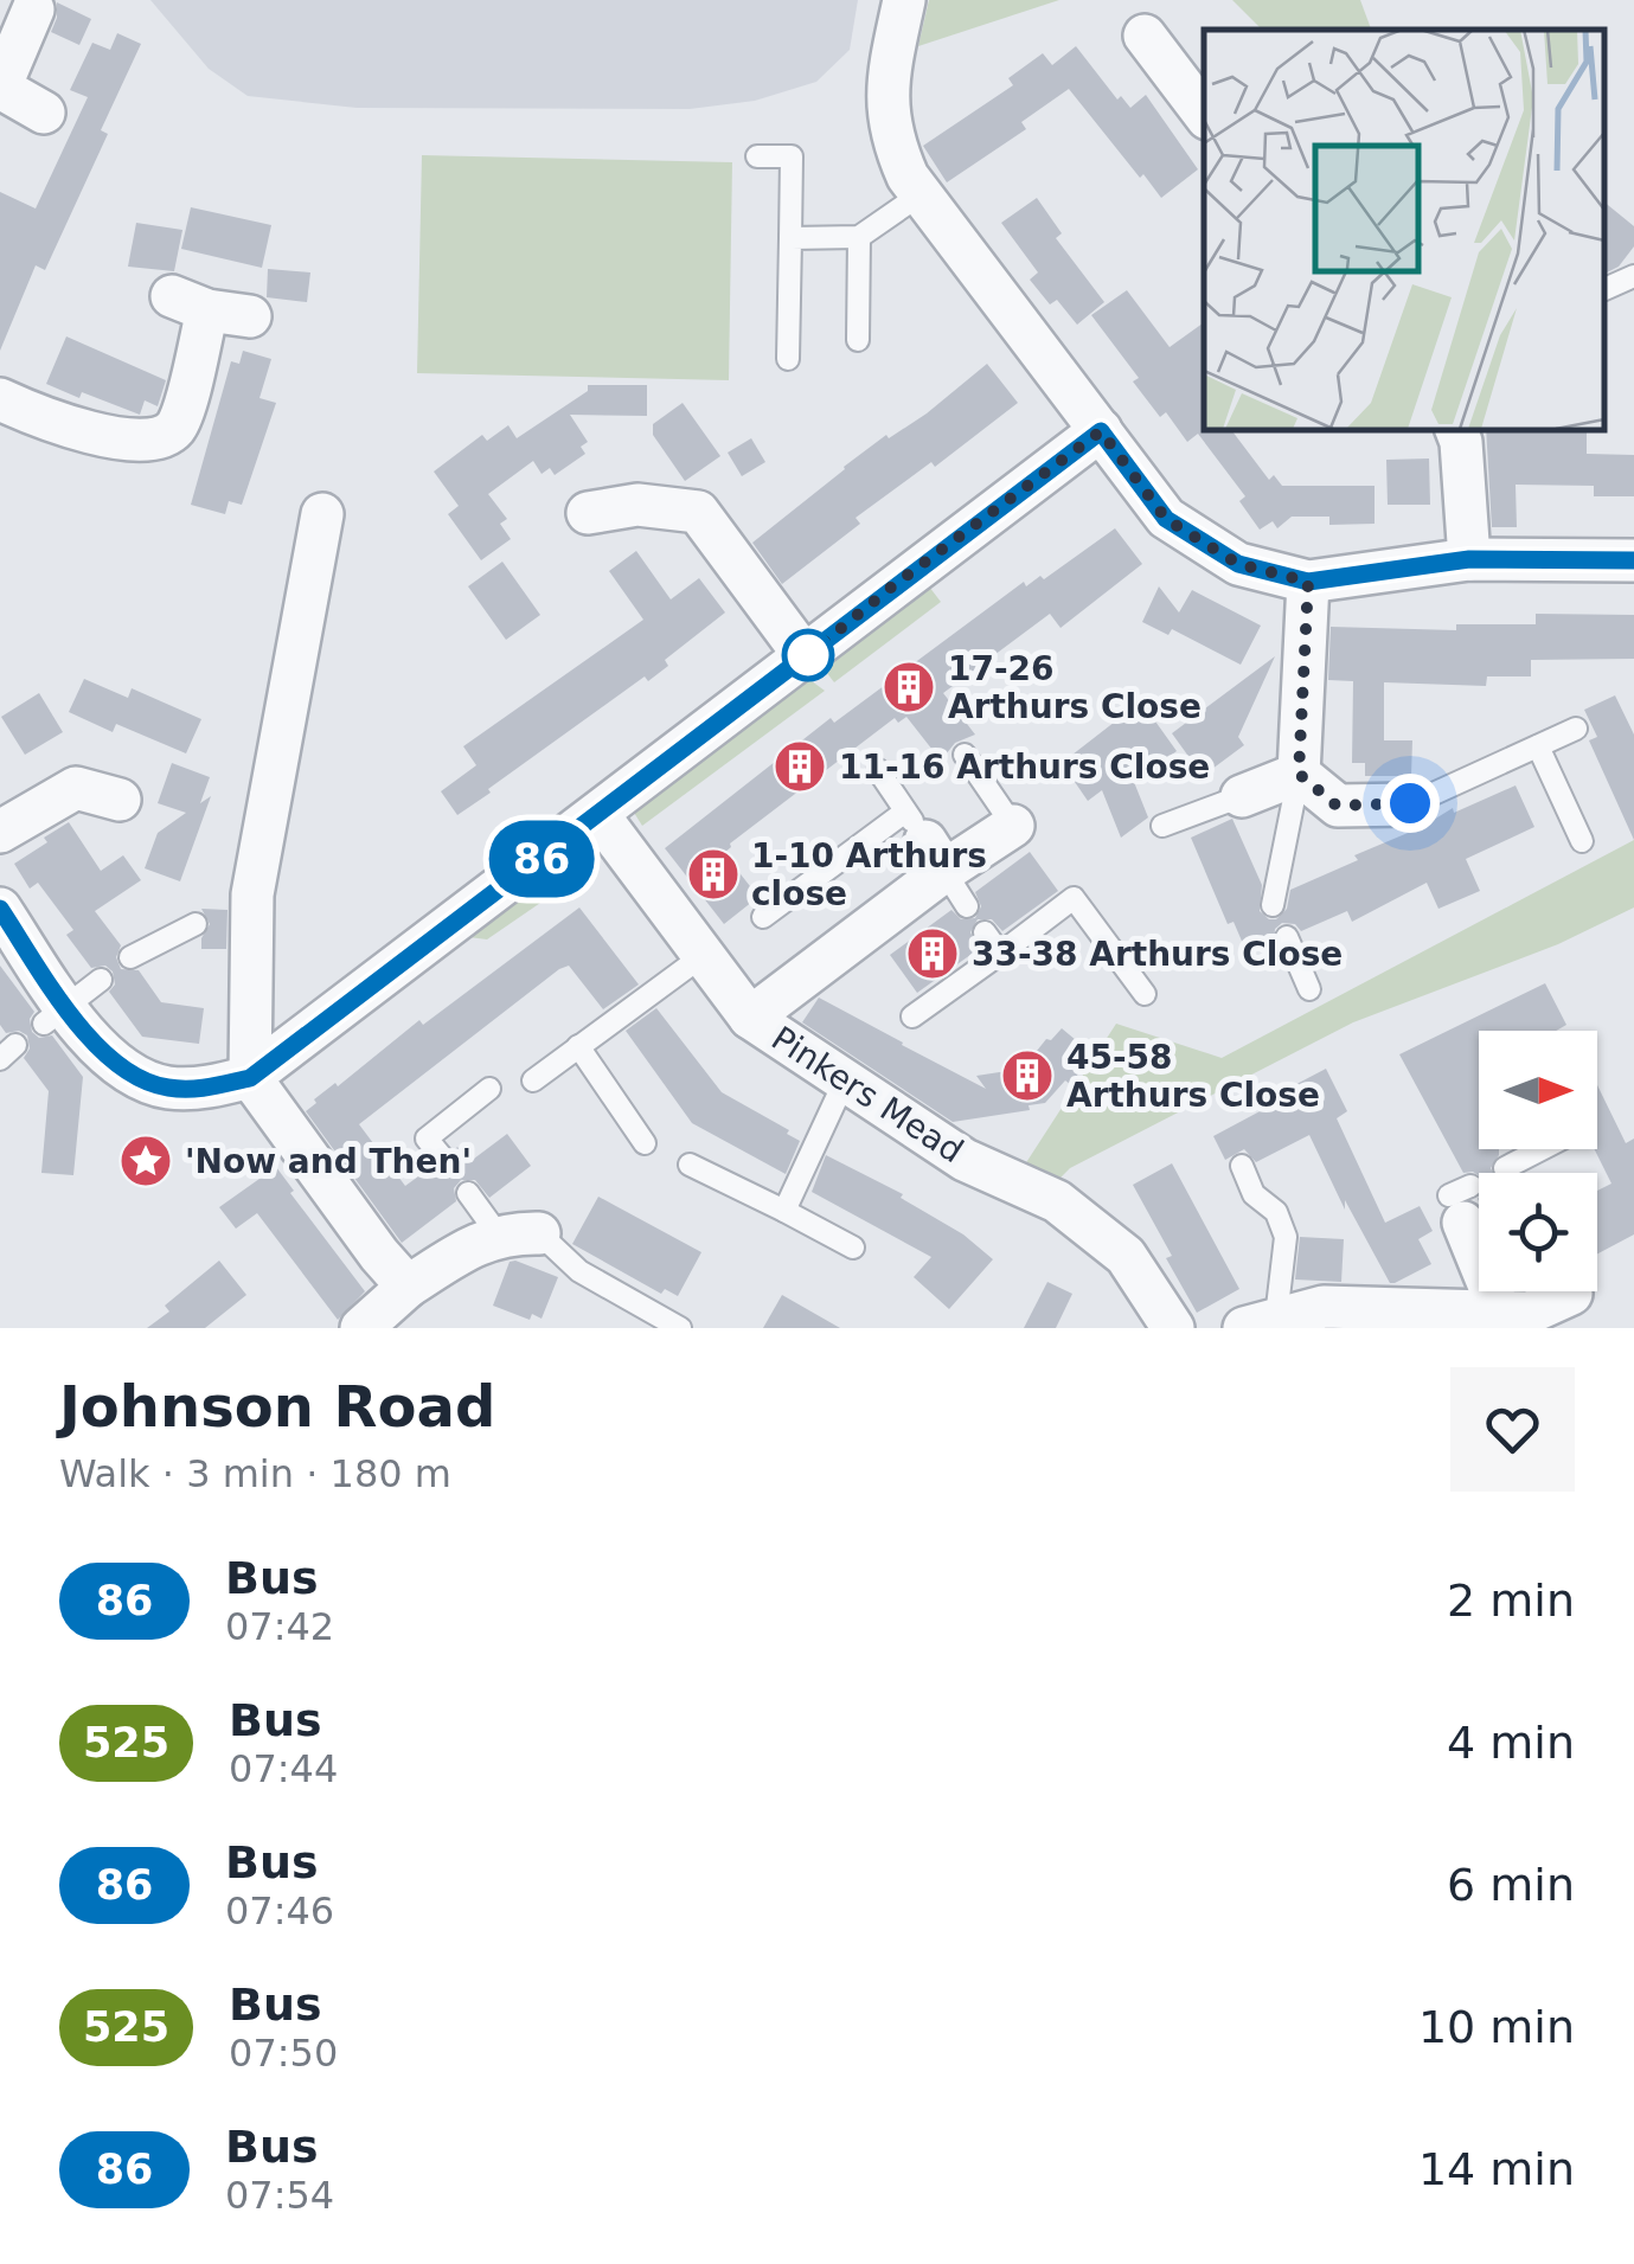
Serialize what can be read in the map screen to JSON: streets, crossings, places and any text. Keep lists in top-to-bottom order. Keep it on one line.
{"streets":{"street":["Pinkers Mead"]},"places":{"building":["17-26 Arthurs Close","11-16 Arthurs Close","1-10 Arthurs close","33-38 Arthurs Close","45-58 Arthurs Close"],"place":["'Now and Then'"]},"lines":["bus line 86"],"north":"right","page":{"on_map":"86","heading":["Johnson Road","Walk · 3 min · 180 m"],"list":[{"mark":"86","name":"Bus","note":"07:42","value":"2 min"},{"mark":"525","name":"Bus","note":"07:44","value":"4 min"},{"mark":"86","name":"Bus","note":"07:46","value":"6 min"},{"mark":"525","name":"Bus","note":"07:50","value":"10 min"},{"mark":"86","name":"Bus","note":"07:54","value":"14 min"}]}}
